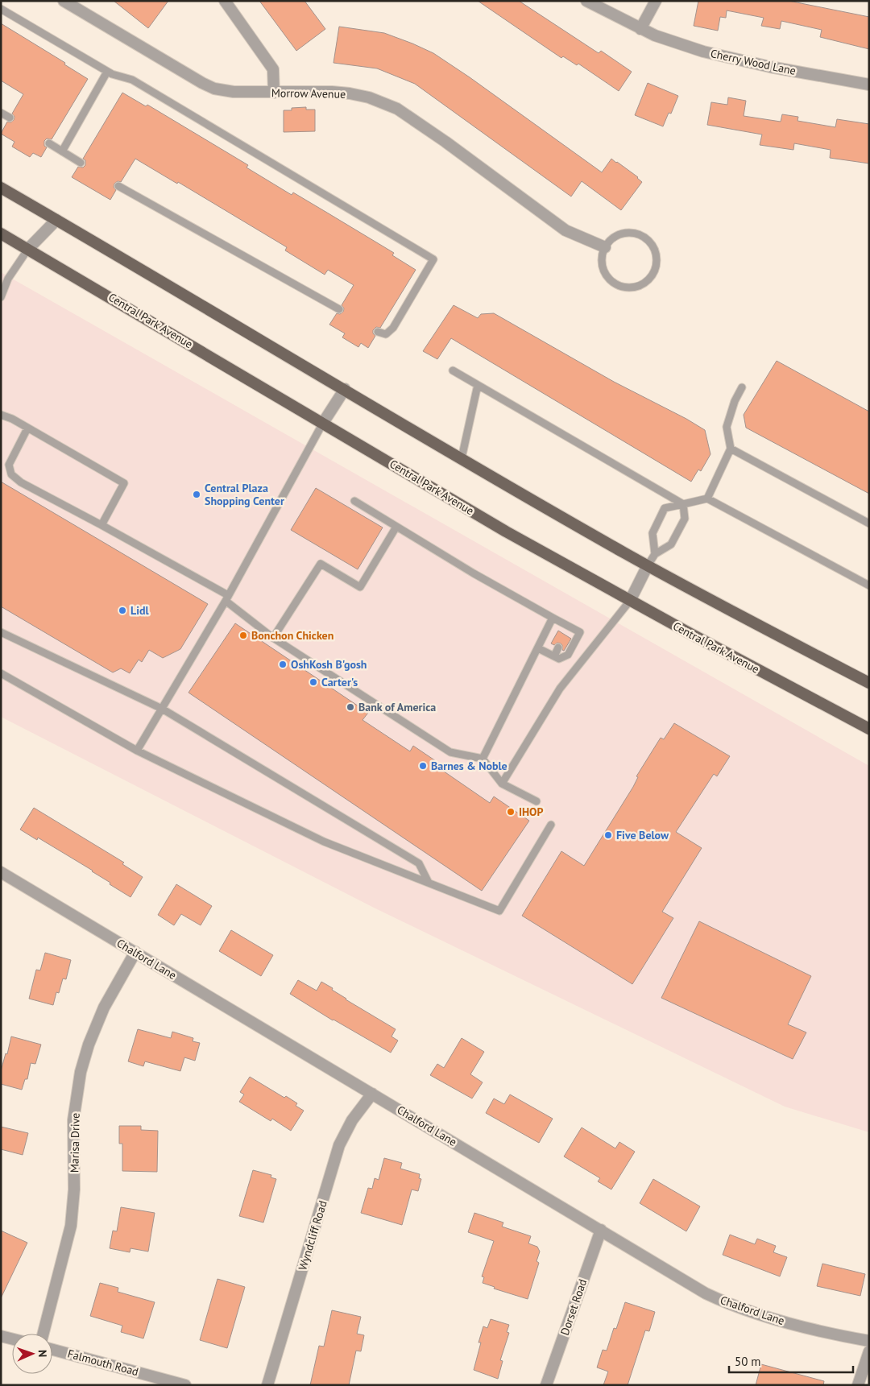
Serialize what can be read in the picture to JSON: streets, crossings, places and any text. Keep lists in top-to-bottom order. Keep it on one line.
{"streets":{"main road":["Central Park Avenue"],"street":["Cherry Wood Lane","Morrow Avenue","Chalford Lane","Marisa Drive","Wyndcliff Road","Dorset Road","Falmouth Road"]},"crossings":[["Chalford Lane","Marisa Drive"],["Chalford Lane","Wyndcliff Road"],["Chalford Lane","Dorset Road"]],"places":["Central Plaza Shopping Center","Lidl","Bonchon Chicken","OshKosh B'gosh","Carter's","Bank of America","Barnes & Noble","IHOP","Five Below"],"scale_bar":"50 m","north":"right"}
